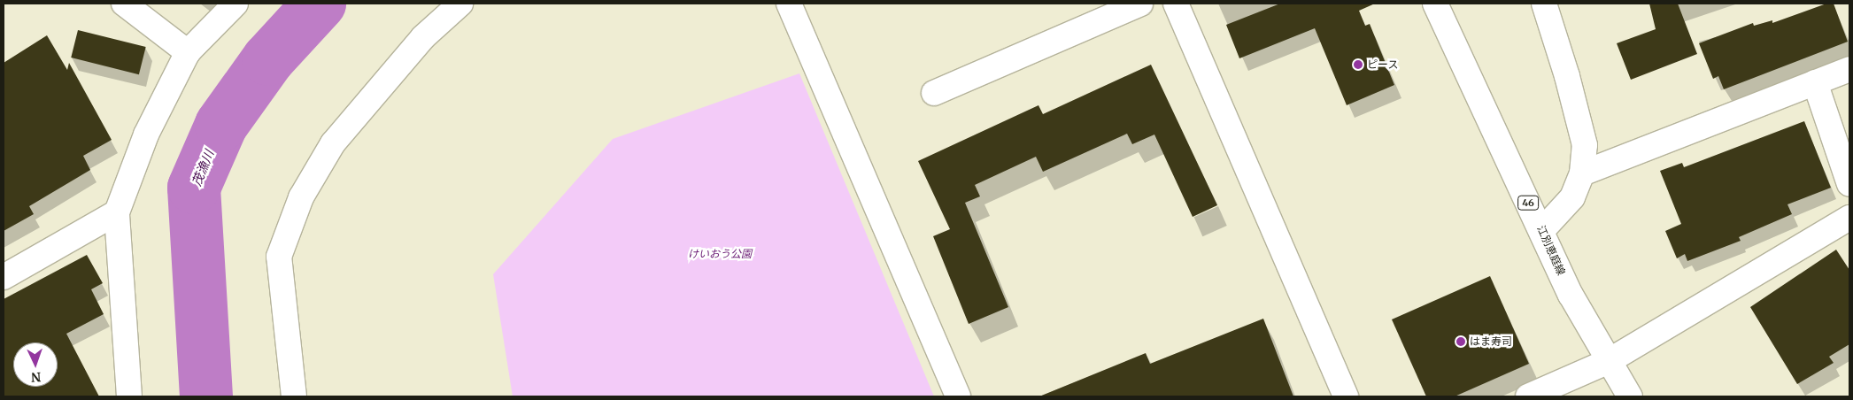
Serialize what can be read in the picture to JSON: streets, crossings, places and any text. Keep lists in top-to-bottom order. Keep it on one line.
{"streets":{"street":["46","江別恵庭線"]},"water":["茂漁川"],"parks":["けいおう公園"],"places":["ピース","はま寿司"],"north":"bottom"}
